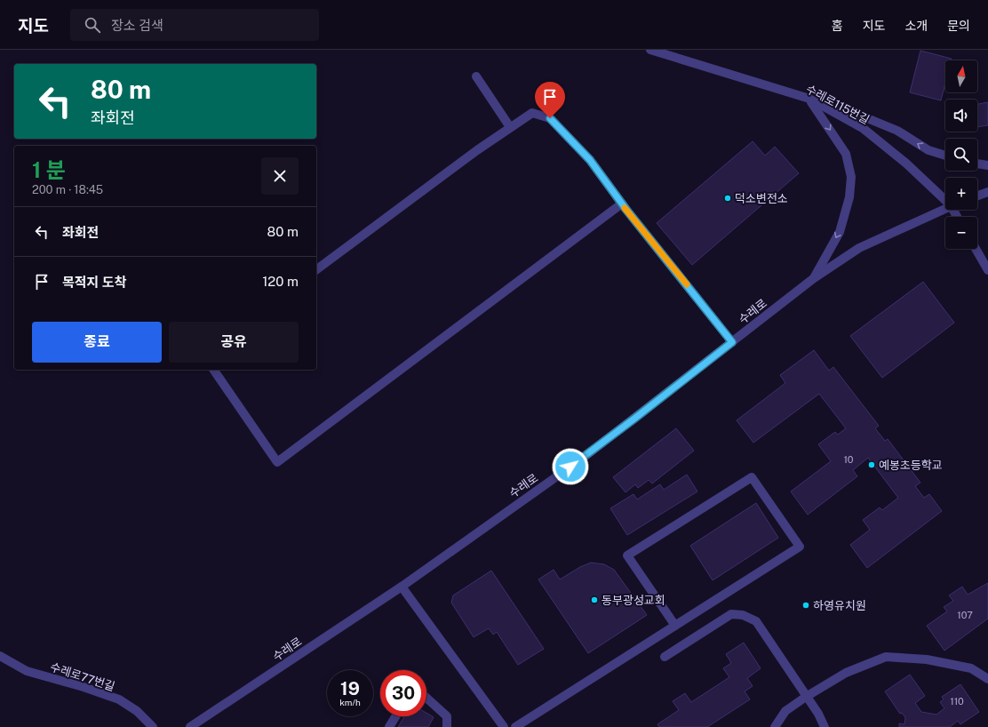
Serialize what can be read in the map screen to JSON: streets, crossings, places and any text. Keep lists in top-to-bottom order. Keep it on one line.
{"streets":{"street":["수레로115번길","수레로","수레로77번길"]},"places":["덕소변전소","예봉초등학교","동부광성교회","하영유치원"],"house_numbers":["10","107","110"],"north":"top","page":{"header":"지도","search":"장소 검색","nav":["홈","지도","소개","문의"],"map_buttons":["+","−"],"turn":["80 m","좌회전"],"heading":["1 분","200 m · 18:45"],"list":[{"name":"좌회전","value":"80 m"},{"name":"목적지 도착","value":"120 m"}],"buttons":["종료","공유"],"speed":"19 km/h","limit":"30"}}
